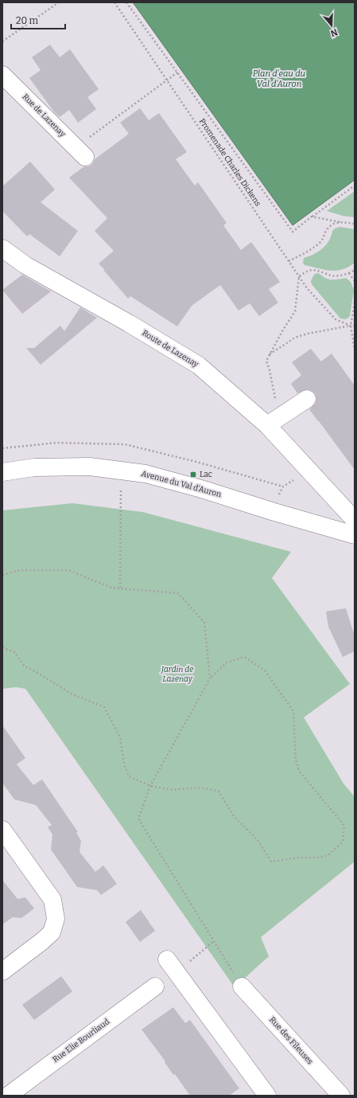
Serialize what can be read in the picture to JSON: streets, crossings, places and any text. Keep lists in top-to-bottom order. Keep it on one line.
{"streets":{"street":["Rue de Lazenay","Route de Lazenay","Avenue du Val d'Auron","Rue Elie Bourliaud","Rue des Fileuses"],"path":["Promenade Charles Dickens"]},"water":["Plan d'eau du Val d'Auron"],"parks":["Jardin de Lazenay"],"places":{"transit":["Lac"]},"scale_bar":"20 m","north":"bottom"}
